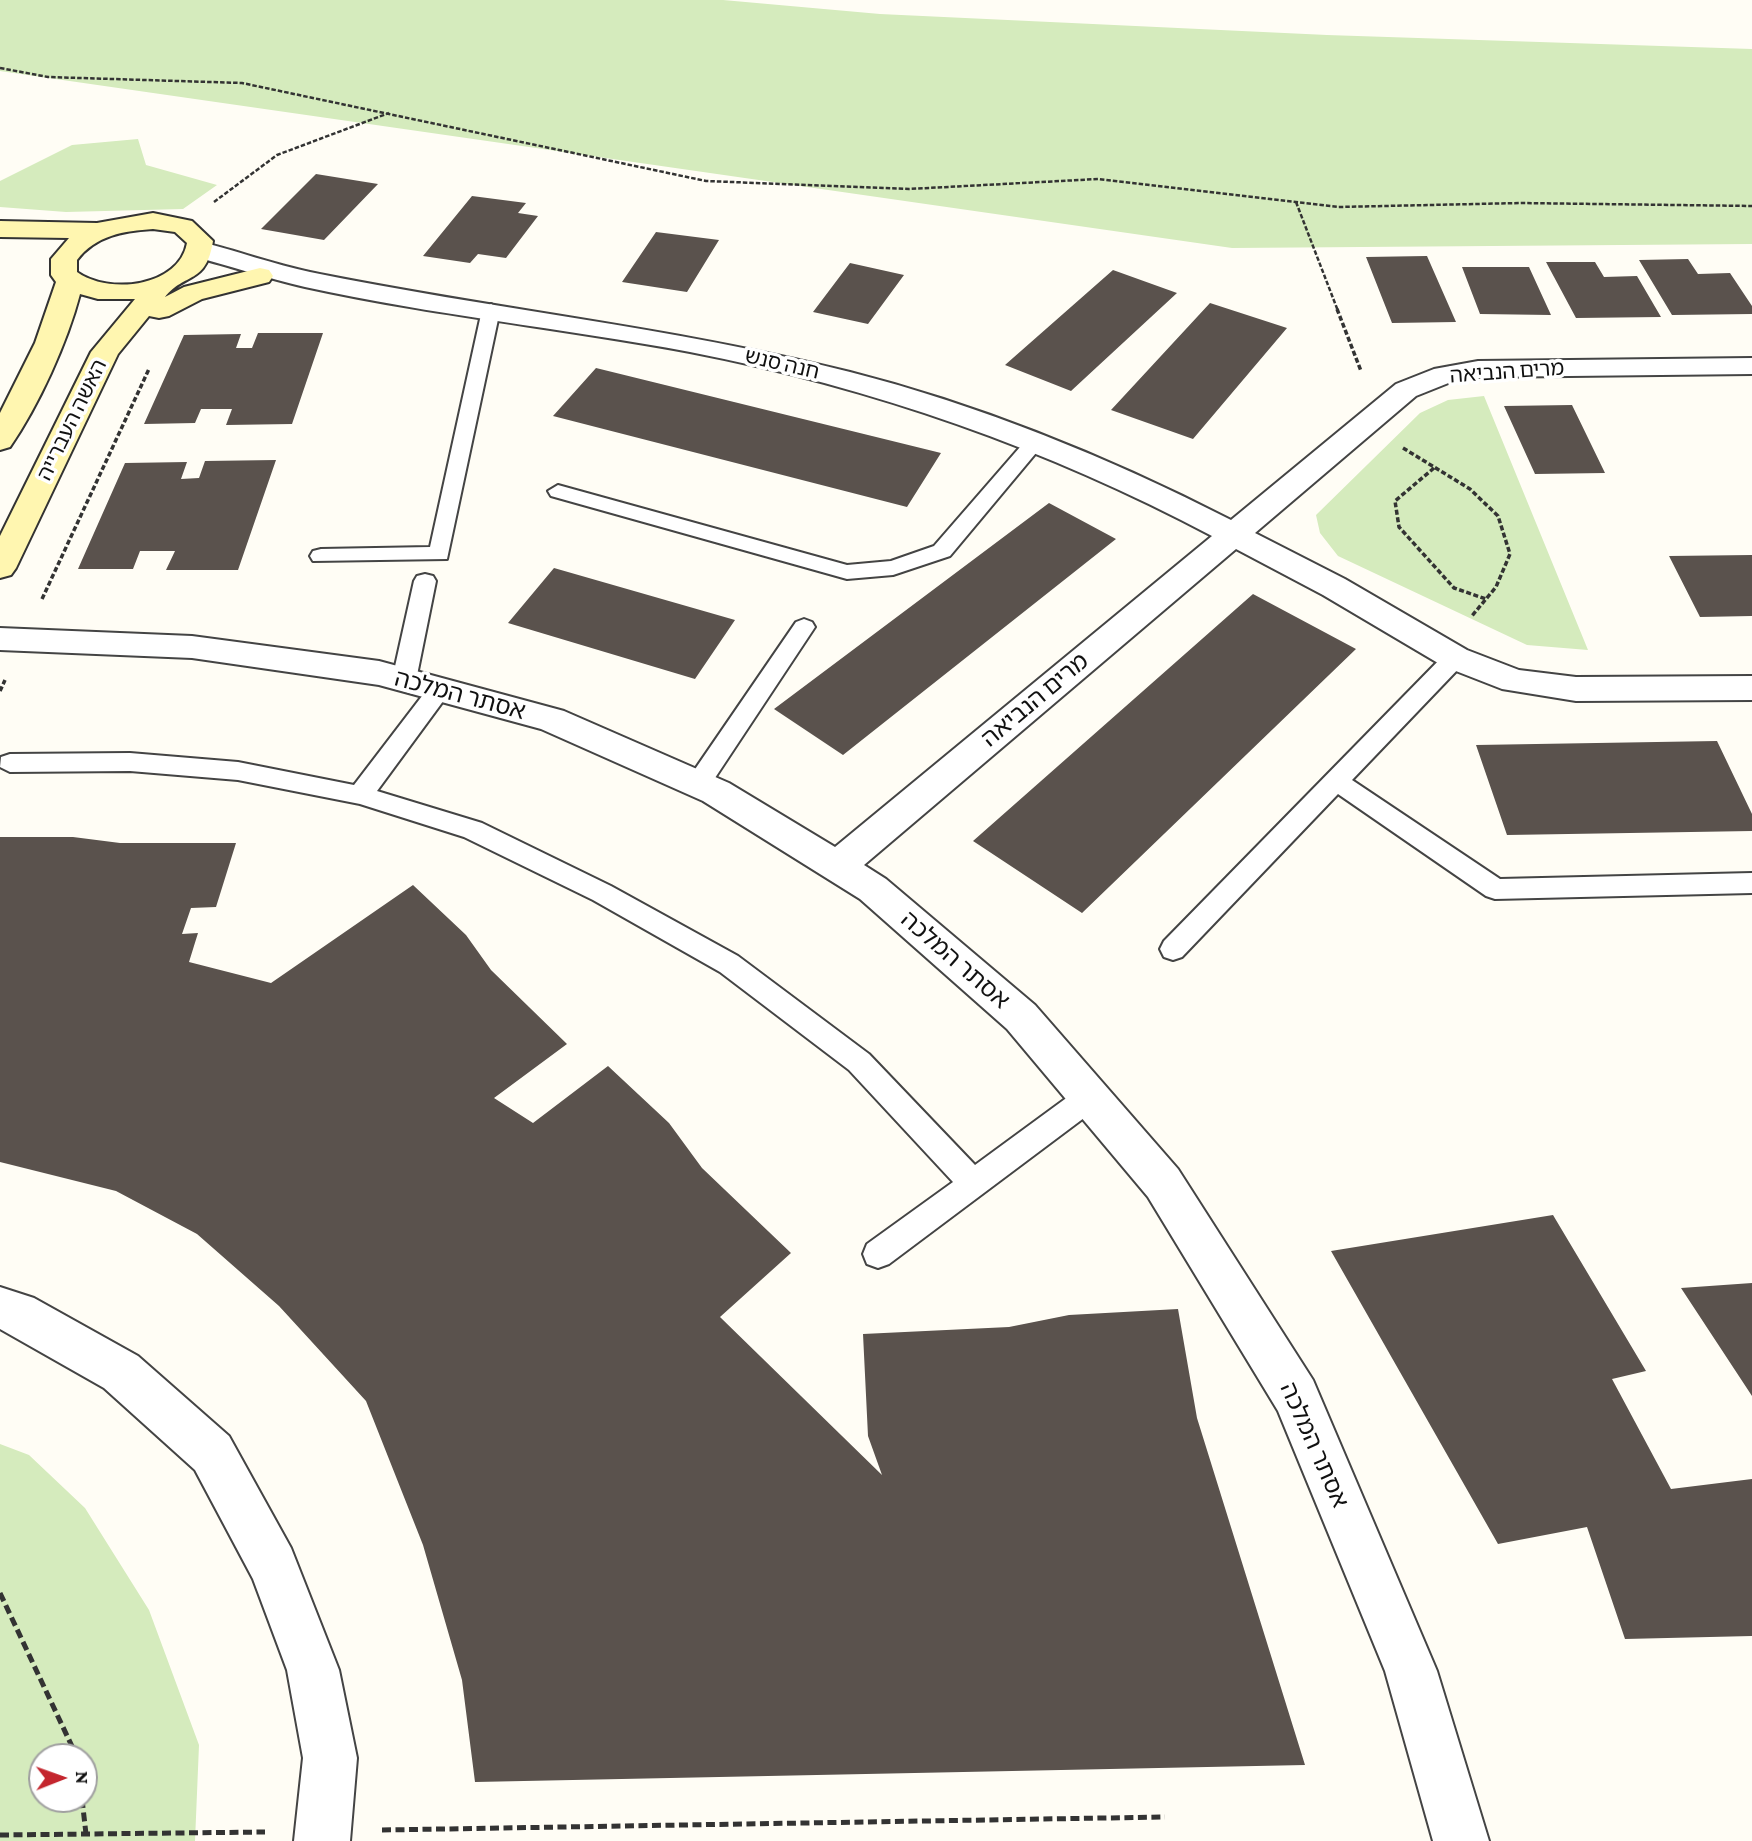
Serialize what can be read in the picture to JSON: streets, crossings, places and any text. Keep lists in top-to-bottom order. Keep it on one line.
{"streets":{"street":["חנה סנש","מרים הנביאה","האשה העברייה","אסתר המלכה"]},"crossings":[["חנה סנש","מרים הנביאה"],["חנה סנש","האשה העברייה"],["מרים הנביאה","אסתר המלכה"]],"north":"right"}
